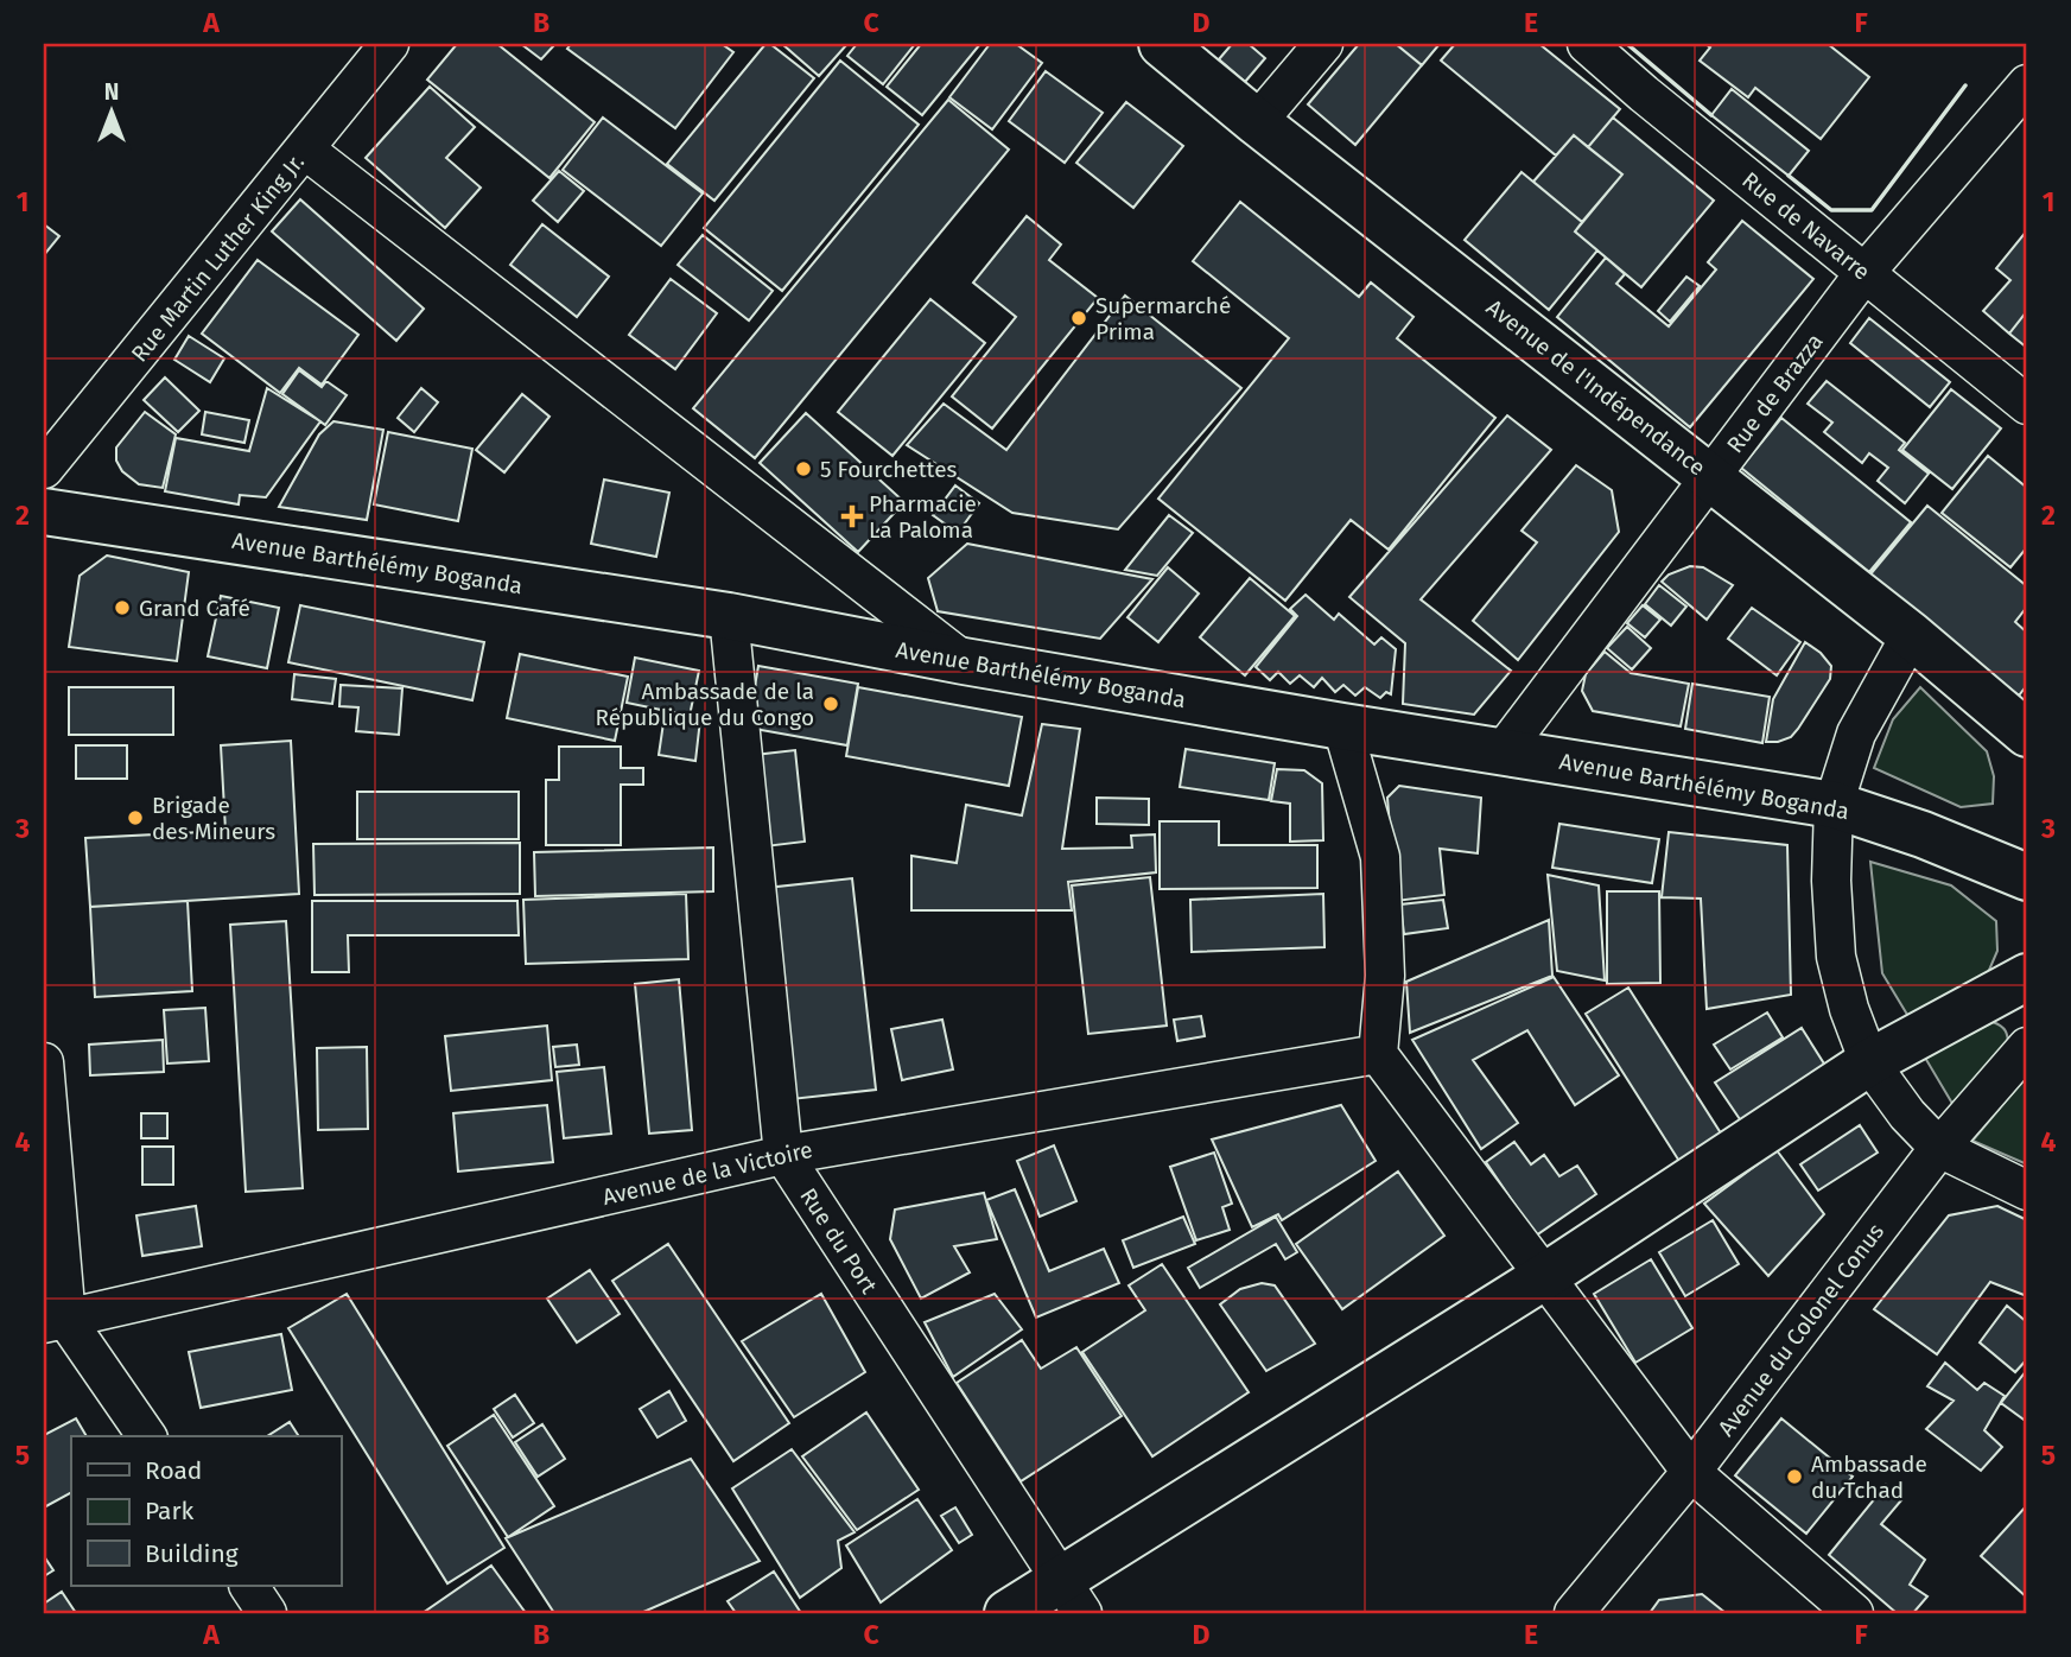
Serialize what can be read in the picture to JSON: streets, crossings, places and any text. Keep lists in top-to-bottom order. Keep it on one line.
{"streets":{"main road":["Avenue de l'Indépendance","Avenue Barthélémy Boganda"],"street":["Rue de Navarre","Rue Martin Luther King Jr.","Rue de Brazza","Avenue de la Victoire","Rue du Port","Avenue du Colonel Conus"]},"crossings":[["Rue de Navarre","Rue de Brazza"],["Avenue de l'Indépendance","Rue de Brazza"],["Rue de Brazza","Avenue Barthélémy Boganda"],["Avenue Barthélémy Boganda","Rue du Port"],["Avenue de la Victoire","Rue du Port"]],"places":{"other":["Supermarché Prima","5 Fourchettes","Grand Café","Ambassade de la République du Congo","Brigade des Mineurs","Ambassade du Tchad"],"health":["Pharmacie La Paloma"]},"legend":["Road","Park","Building"],"north":"top","grid":{"columns":["A","B","C","D","E","F"],"rows":["1","2","3","4","5"]}}
